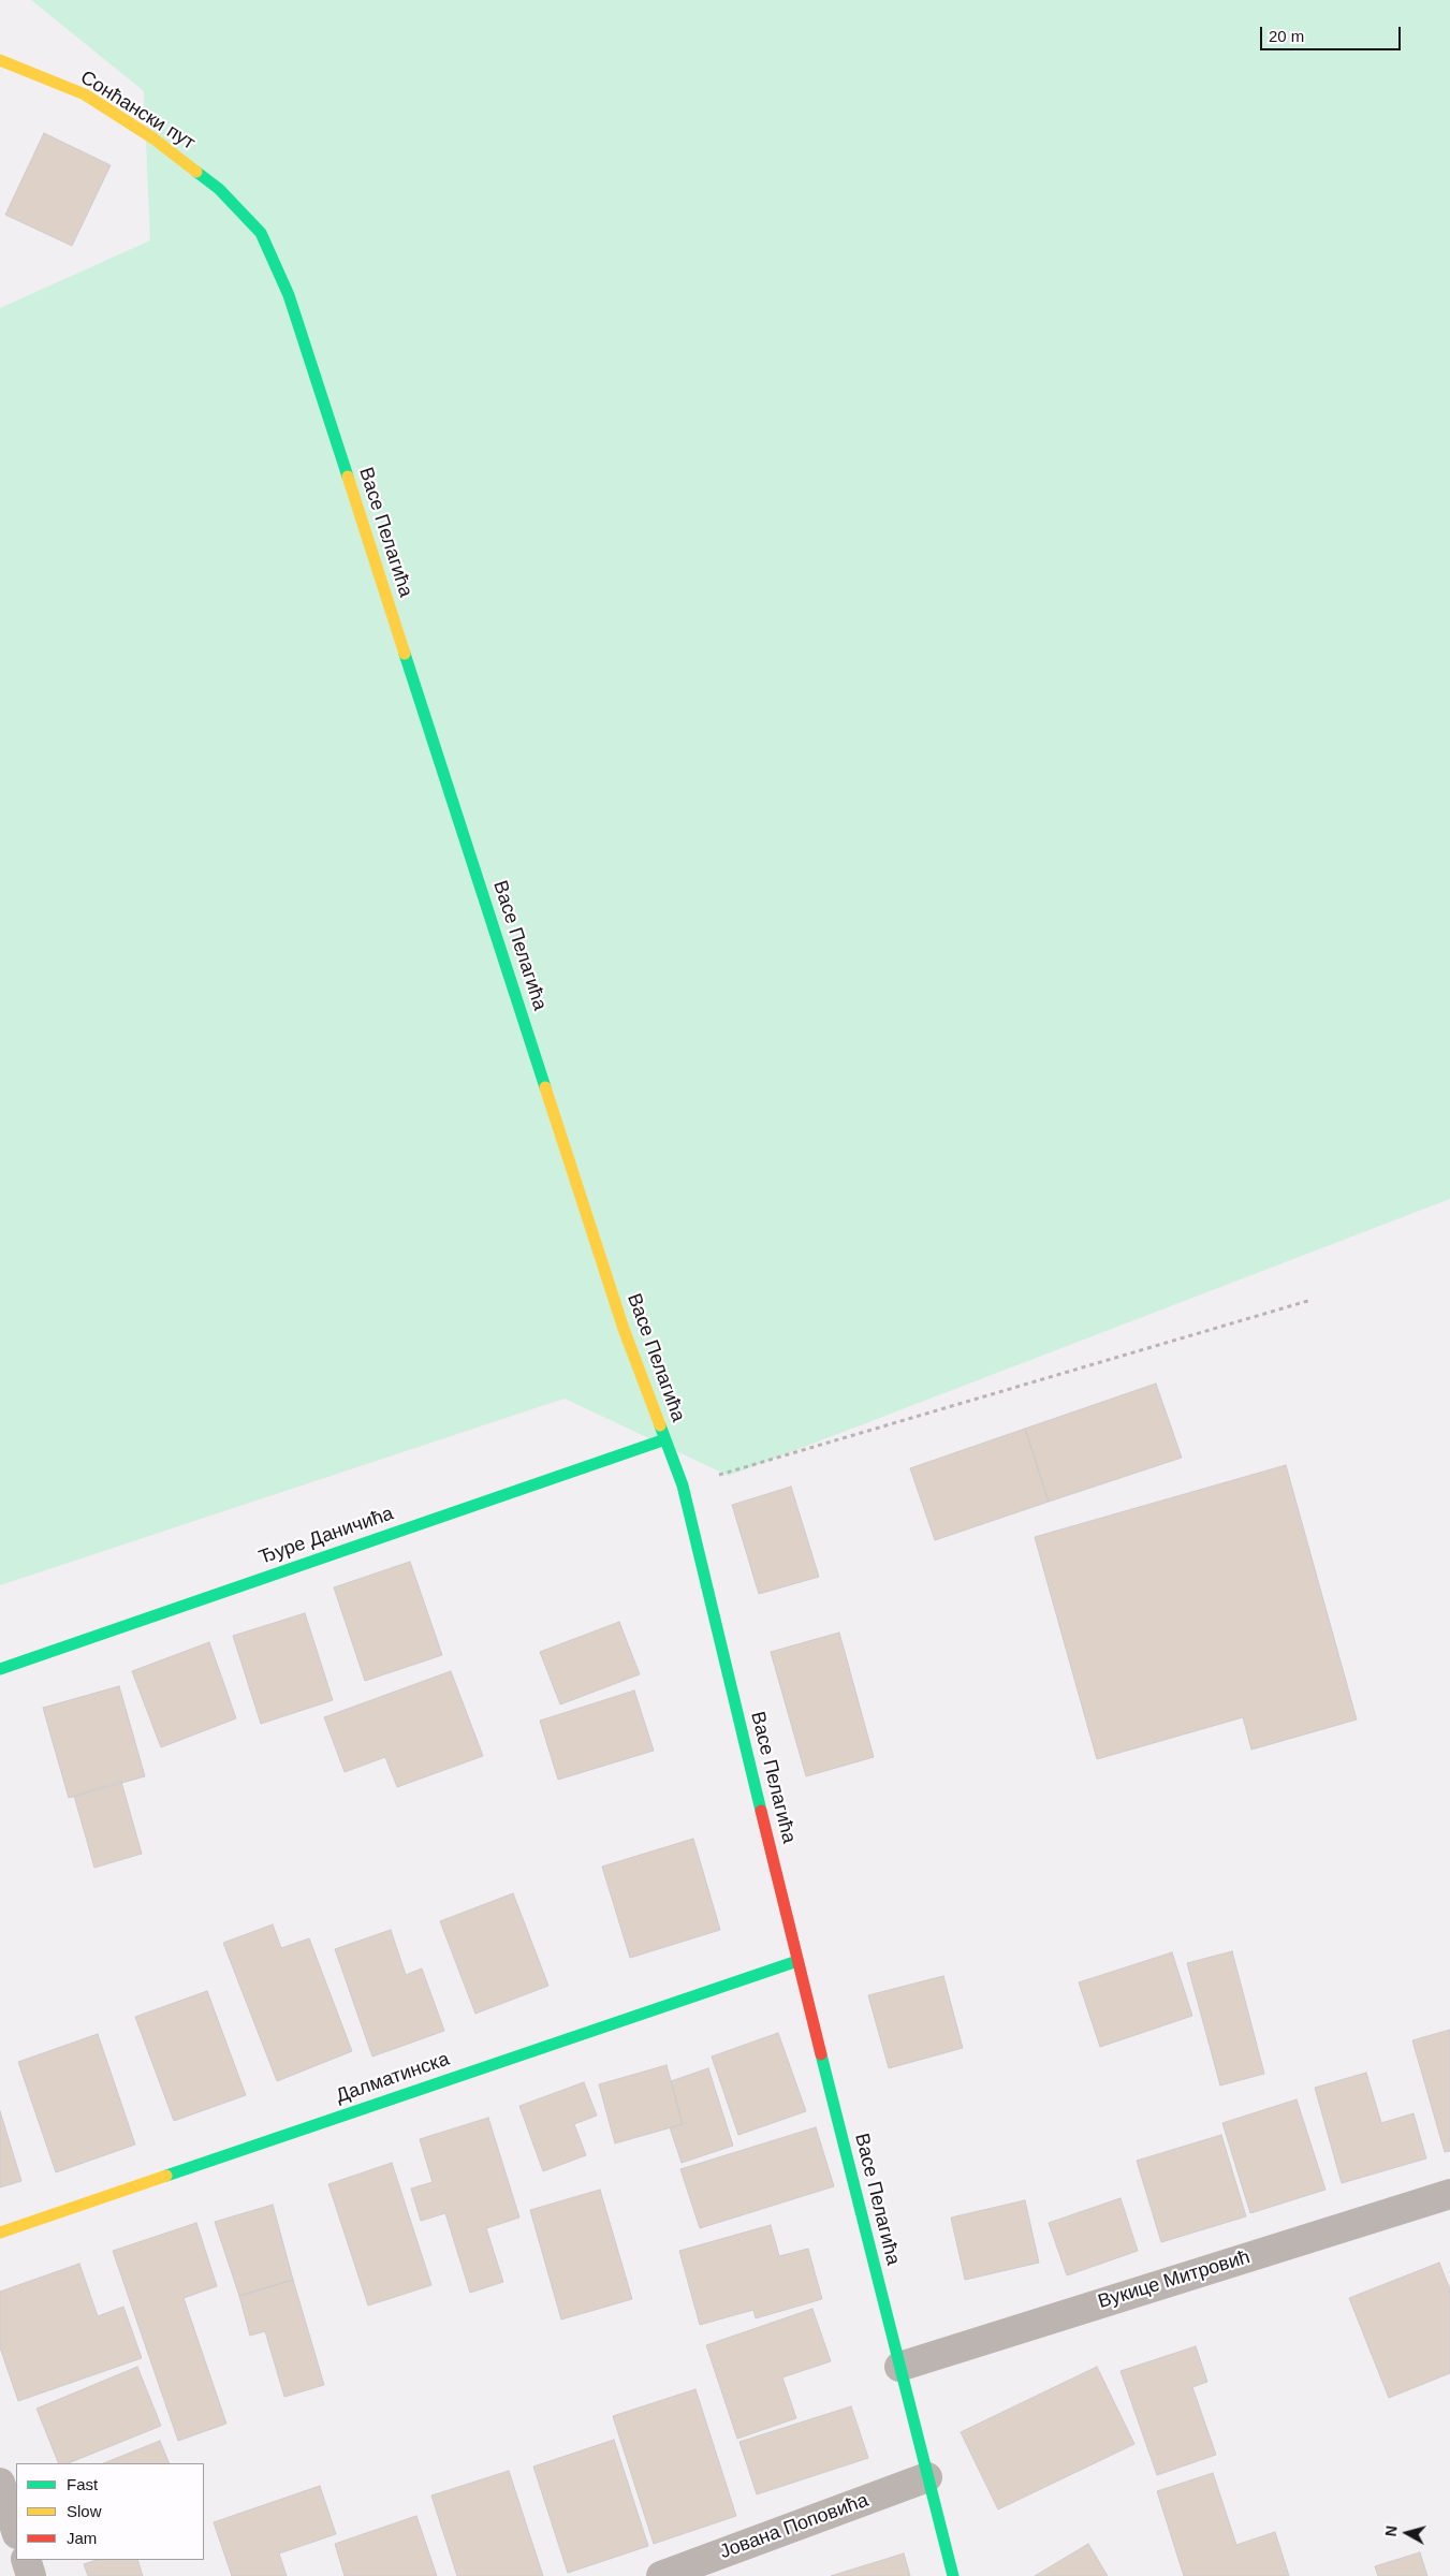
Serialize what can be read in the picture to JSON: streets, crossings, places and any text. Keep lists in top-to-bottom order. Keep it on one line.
{"streets":{"street":["Сонћански пут","Васе Пелагића","Ђуре Даничића","Далматинска","Вукице Митровић","Јована Поповића"]},"crossings":[["Сонћански пут","Васе Пелагића"],["Васе Пелагића","Ђуре Даничића"],["Васе Пелагића","Далматинска"],["Васе Пелагића","Вукице Митровић"],["Васе Пелагића","Јована Поповића"]],"legend":["Fast","Slow","Jam"],"scale_bar":"20 m","north":"left"}
